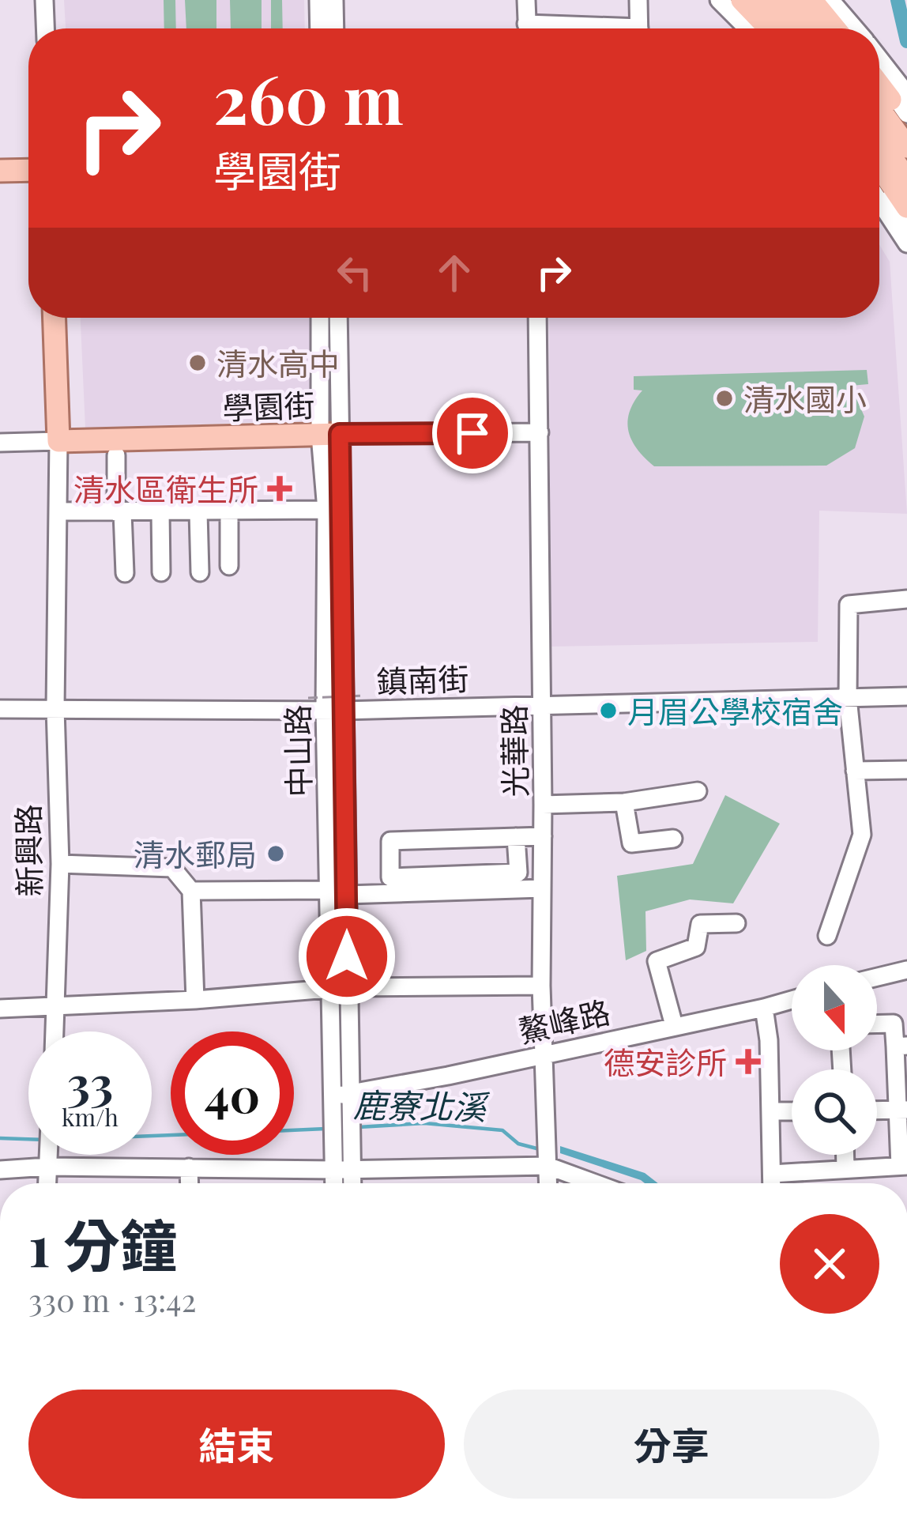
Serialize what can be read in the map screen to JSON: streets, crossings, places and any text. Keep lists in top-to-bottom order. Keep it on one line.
{"streets":{"main road":["學園街","新興路"],"street":["鎮南街","中山路","光華路","鰲峰路"]},"crossings":[["學園街","中山路"],["學園街","光華路"],["學園街","新興路"],["鎮南街","中山路"],["鎮南街","光華路"],["鎮南街","新興路"],["中山路","鰲峰路"],["光華路","鰲峰路"]],"water":["鹿寮北溪"],"places":{"other":["清水高中","清水國小","月眉公學校宿舍","清水郵局"],"health":["清水區衛生所","德安診所"]},"north":"bottom","page":{"turn":["260 m","學園街"],"speed":"33 km/h","limit":"40","heading":["1 分鐘","330 m · 13:42"],"buttons":["結束","分享"]}}
